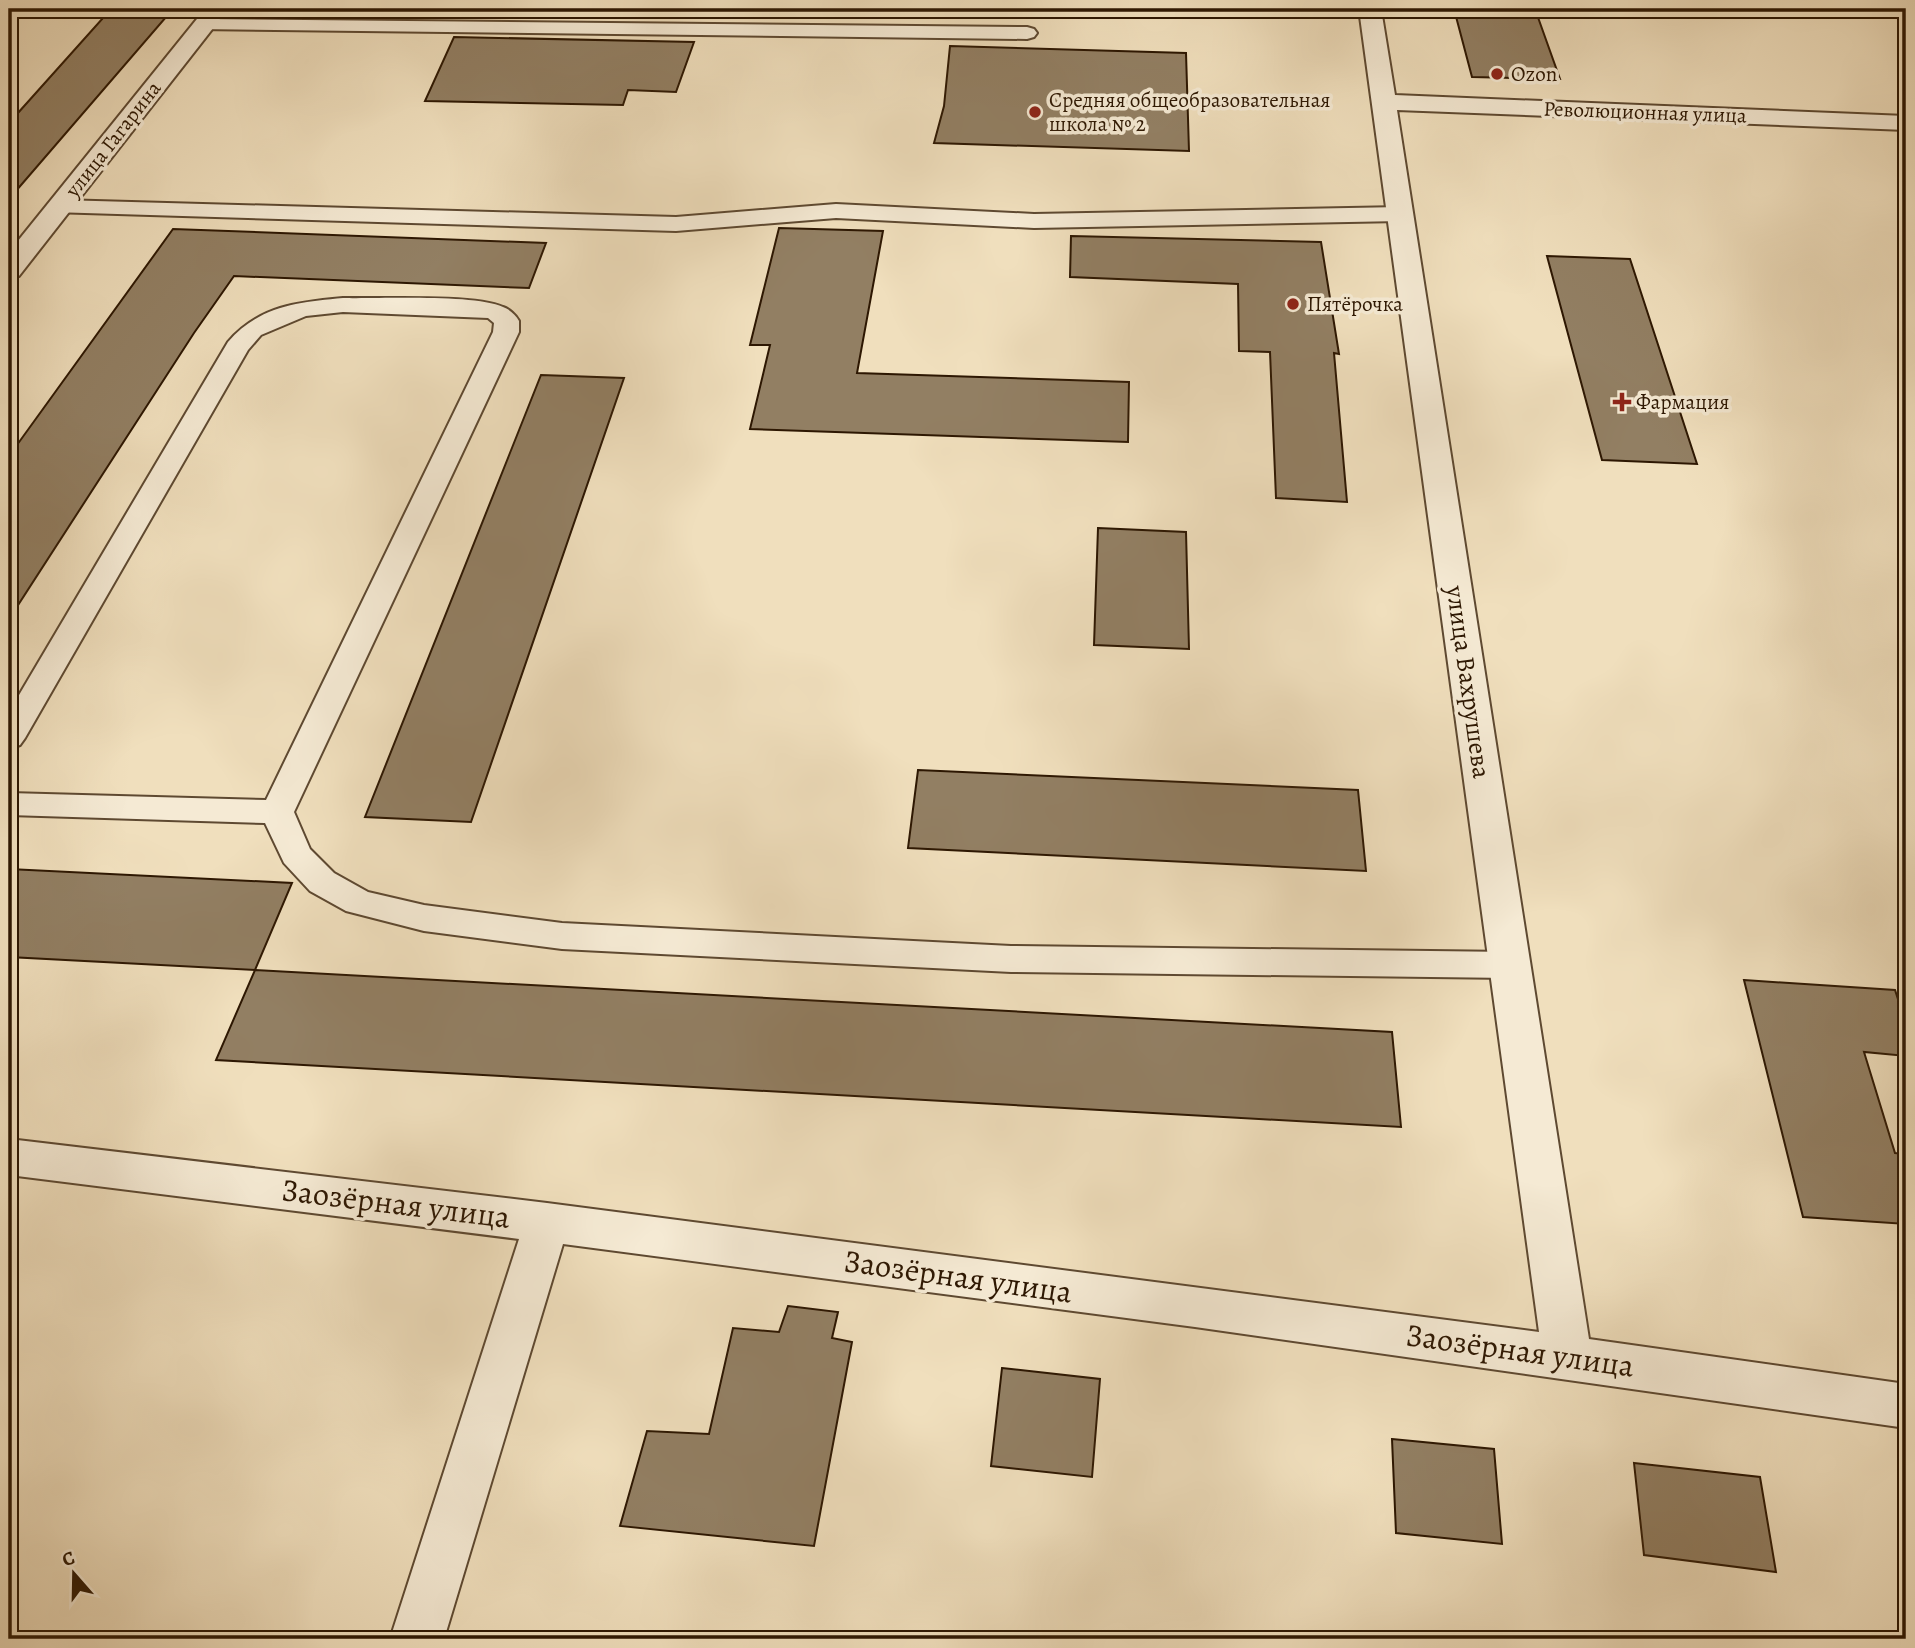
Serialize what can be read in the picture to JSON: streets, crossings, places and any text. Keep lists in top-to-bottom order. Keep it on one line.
{"streets":{"street":["Революционная улица","улица Гагарина","улица Вахрушева","Заозёрная улица"]},"crossings":[["Революционная улица","улица Вахрушева"],["улица Вахрушева","Заозёрная улица"]],"places":{"other":["Ozon","Средняя общеобразовательная школа № 2","Пятёрочка"],"health":["Фармация"]},"north":"top"}
